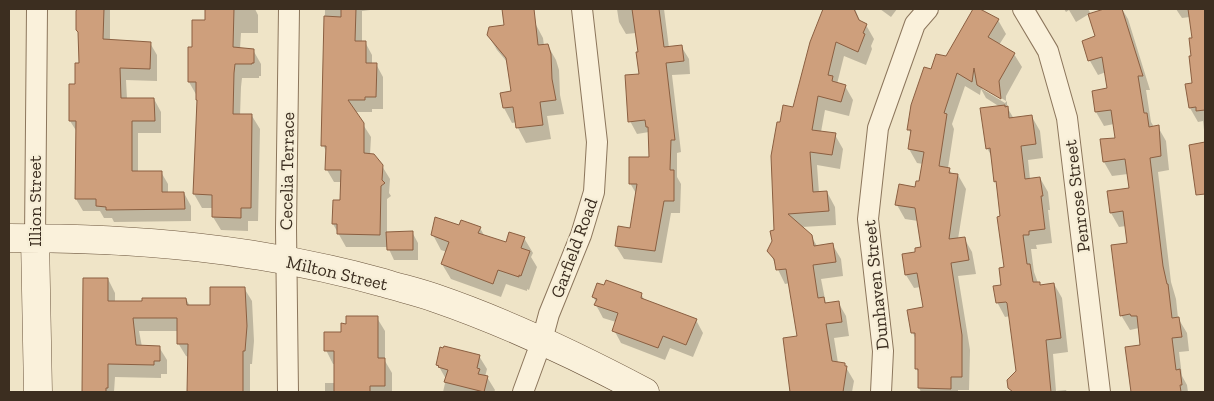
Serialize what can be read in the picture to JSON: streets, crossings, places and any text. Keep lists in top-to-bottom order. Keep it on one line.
{"streets":{"main road":["Illion Street","Milton Street"],"street":["Cecelia Terrace","Penrose Street","Garfield Road","Dunhaven Street"]},"crossings":[["Cecelia Terrace","Milton Street"],["Illion Street","Milton Street"],["Garfield Road","Milton Street"]]}
